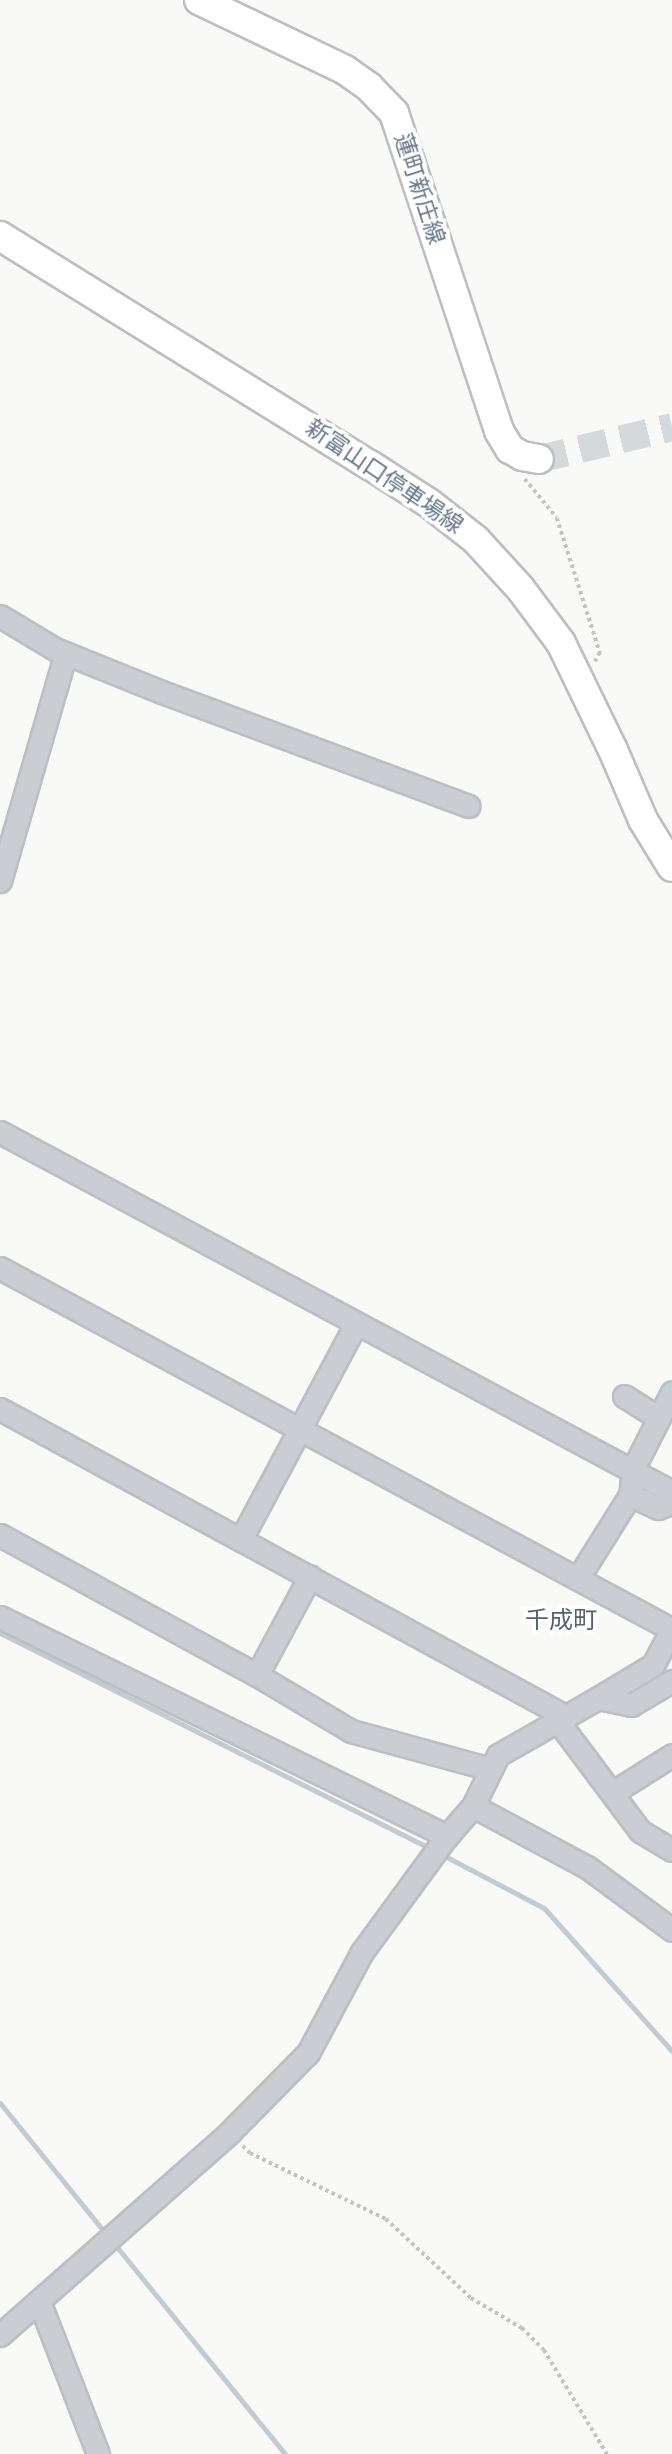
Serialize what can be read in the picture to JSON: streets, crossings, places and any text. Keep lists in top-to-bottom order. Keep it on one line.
{"streets":{"main road":["蓮町新庄線","新富山口停車場線"]},"districts":["千成町"]}
